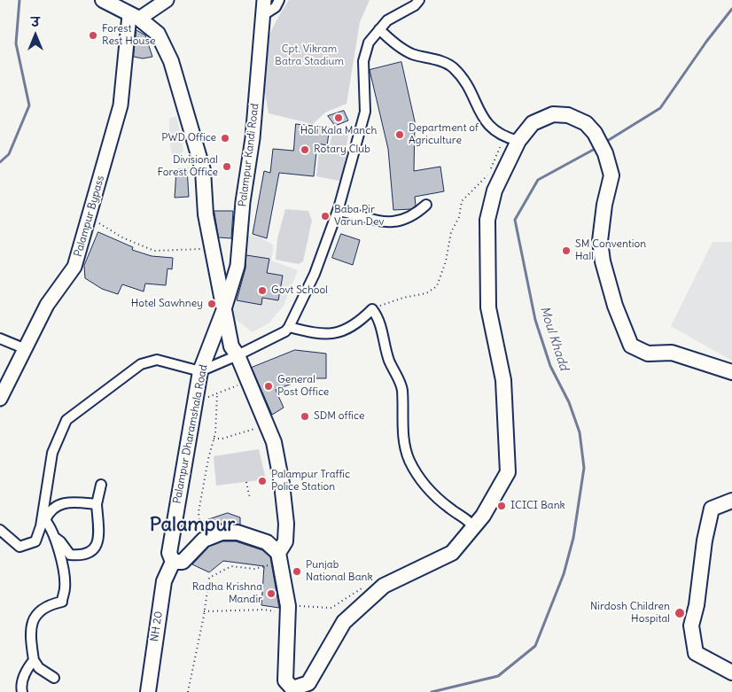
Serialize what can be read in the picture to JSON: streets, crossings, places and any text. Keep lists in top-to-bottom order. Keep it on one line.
{"streets":{"main road":["Palampur Dharamshala Road","NH 20"],"street":["Palampur Kandi Road","Palampur Bypass"]},"crossings":[["Palampur Kandi Road","Palampur Dharamshala Road"],["Palampur Dharamshala Road","NH 20"]],"districts":["Palampur"],"water":["Moul Khadd"],"parks":["Cpt. Vikram Batra Stadium"],"places":["Forest Rest House","Holi Kala Manch","Department of Agriculture","PWD Office","Rotary Club","Divisional Forest Office","Baba Pir Varun Dev","SM Convention Hall","Govt School","Hotel Sawhney","General Post Office","SDM office","Palampur Traffic Police Station","ICICI Bank","Punjab National Bank","Radha Krishna Mandir","Nirdosh Children Hospital"],"north":"top"}
